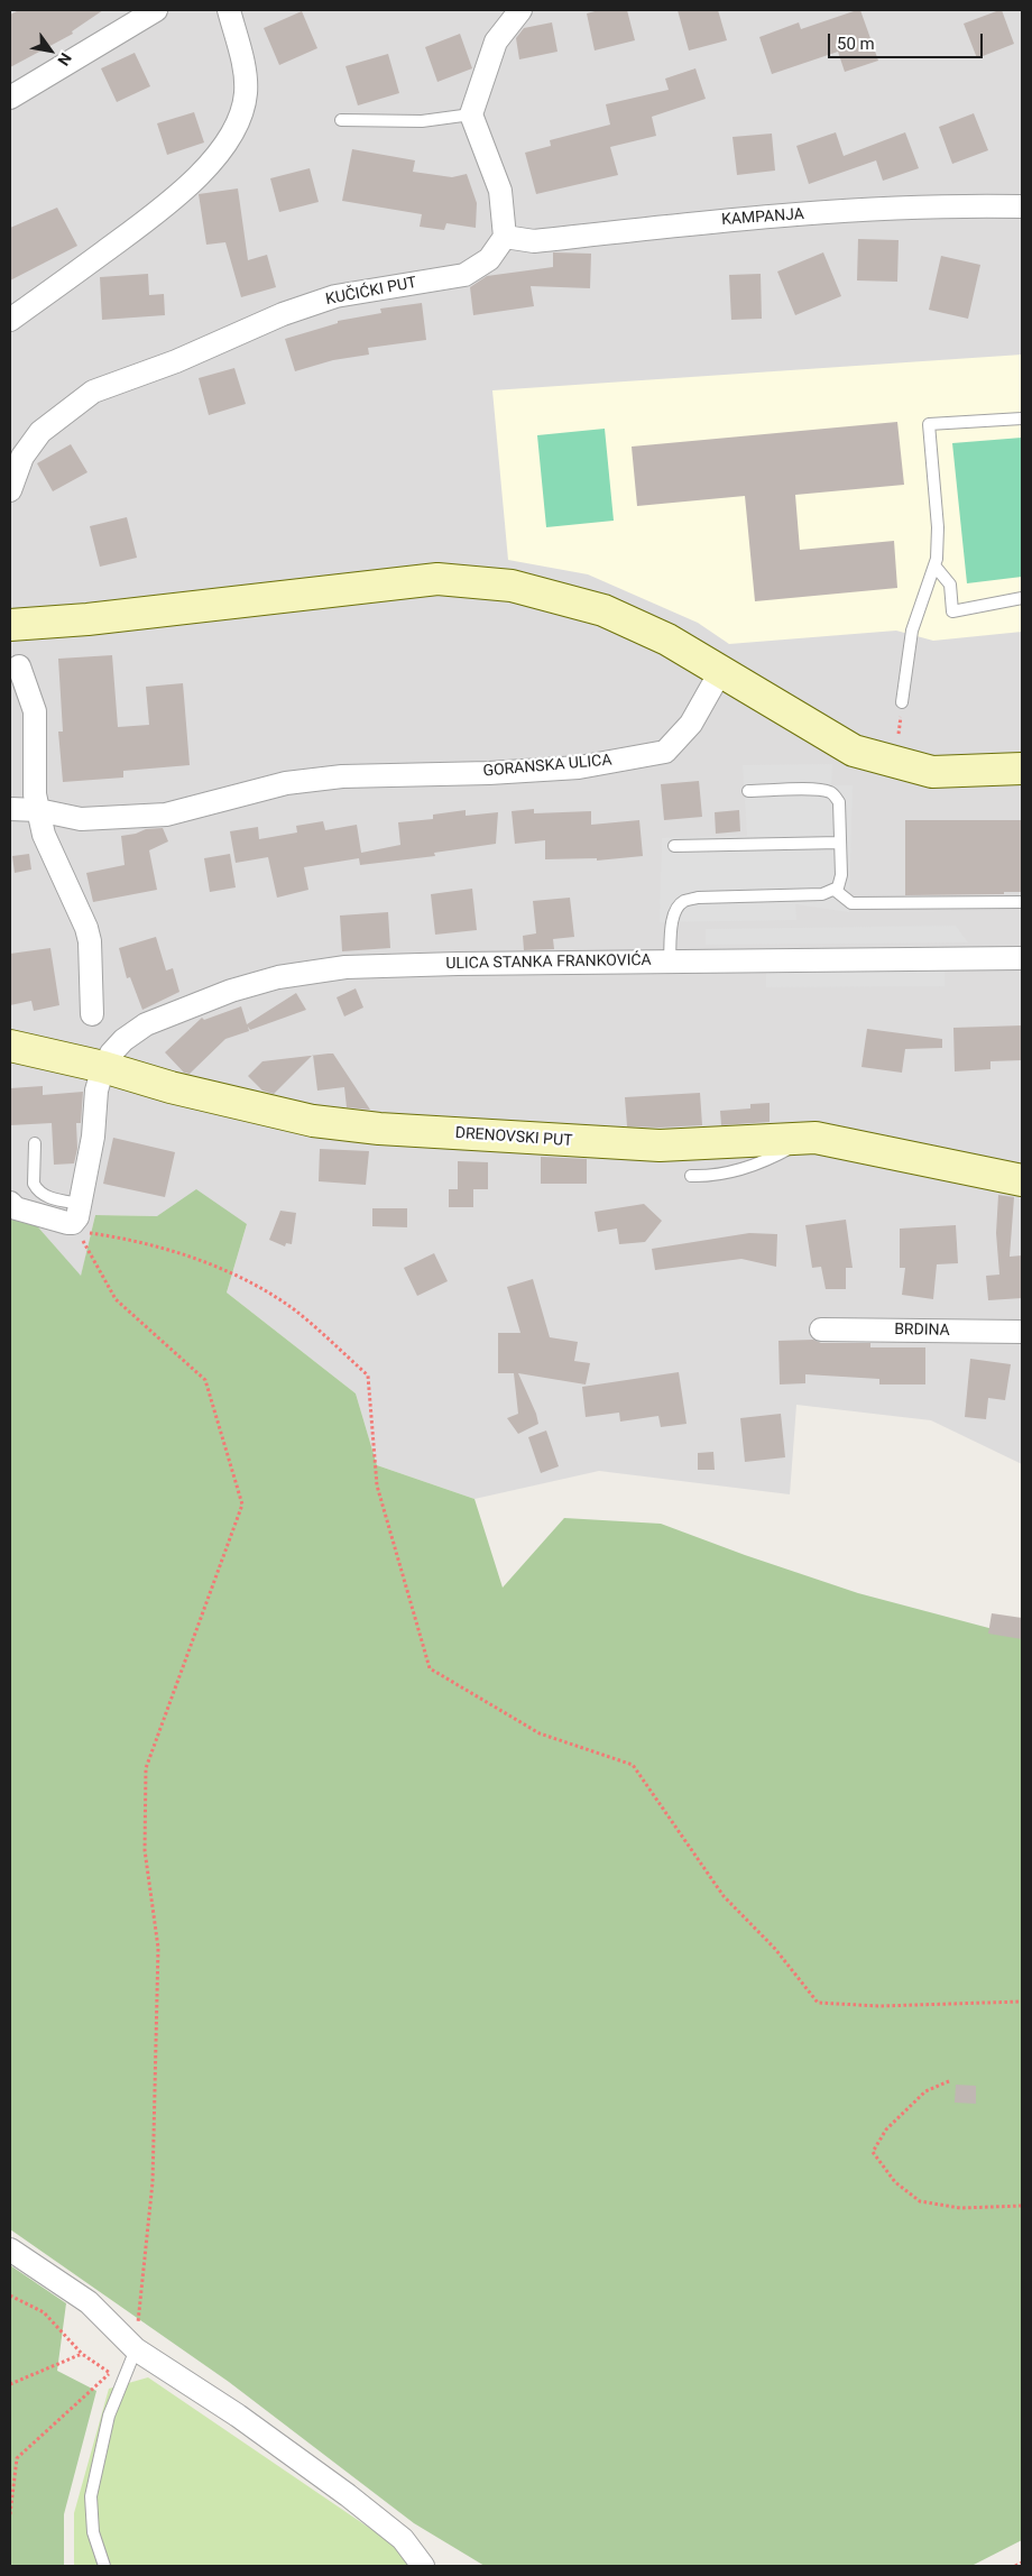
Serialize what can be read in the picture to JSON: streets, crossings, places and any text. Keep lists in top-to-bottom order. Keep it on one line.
{"streets":{"street":["KAMPANJA","KUČIĆKI PUT","GORANSKA ULICA","ULICA STANKA FRANKOVIĆA","DRENOVSKI PUT","BRDINA"]},"crossings":[["KAMPANJA","KUČIĆKI PUT"],["ULICA STANKA FRANKOVIĆA","DRENOVSKI PUT"]],"scale_bar":"50 m","north":"bottom right"}
